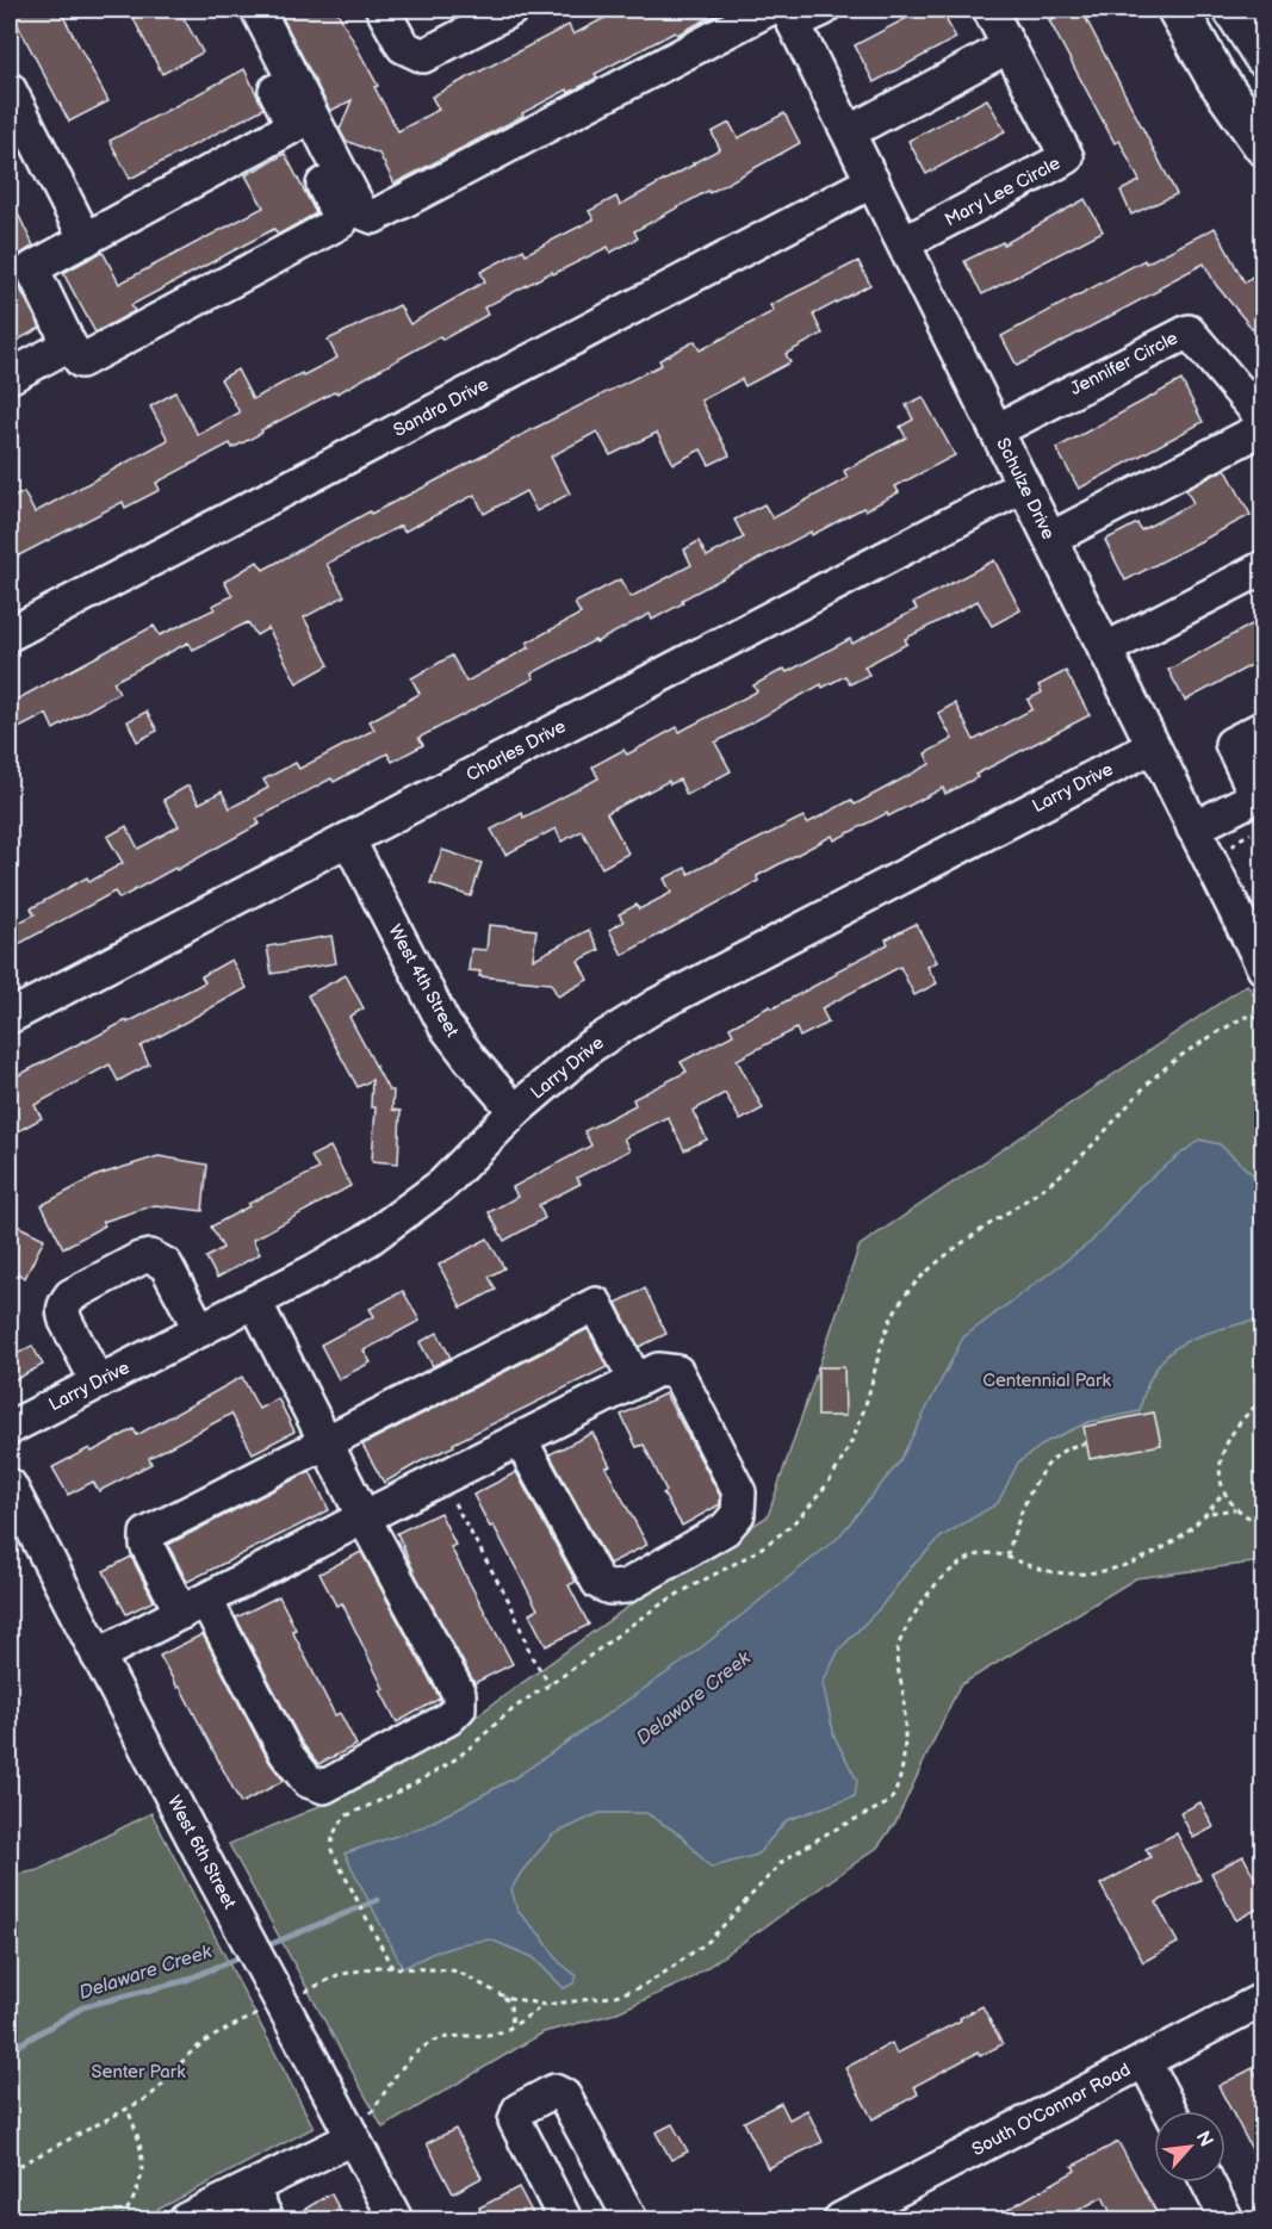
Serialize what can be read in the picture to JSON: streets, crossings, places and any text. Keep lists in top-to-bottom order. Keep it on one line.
{"streets":{"street":["Mary Lee Circle","Jennifer Circle","Sandra Drive","Schulze Drive","Charles Drive","Larry Drive","West 4th Street","West 6th Street","South O'Connor Road"]},"crossings":[["Mary Lee Circle","Schulze Drive"],["Jennifer Circle","Schulze Drive"],["Sandra Drive","Schulze Drive"],["Schulze Drive","Charles Drive"],["Schulze Drive","Larry Drive"],["Charles Drive","West 4th Street"],["Larry Drive","West 4th Street"]],"water":["Delaware Creek"],"parks":["Centennial Park","Senter Park"],"north":"top right"}
